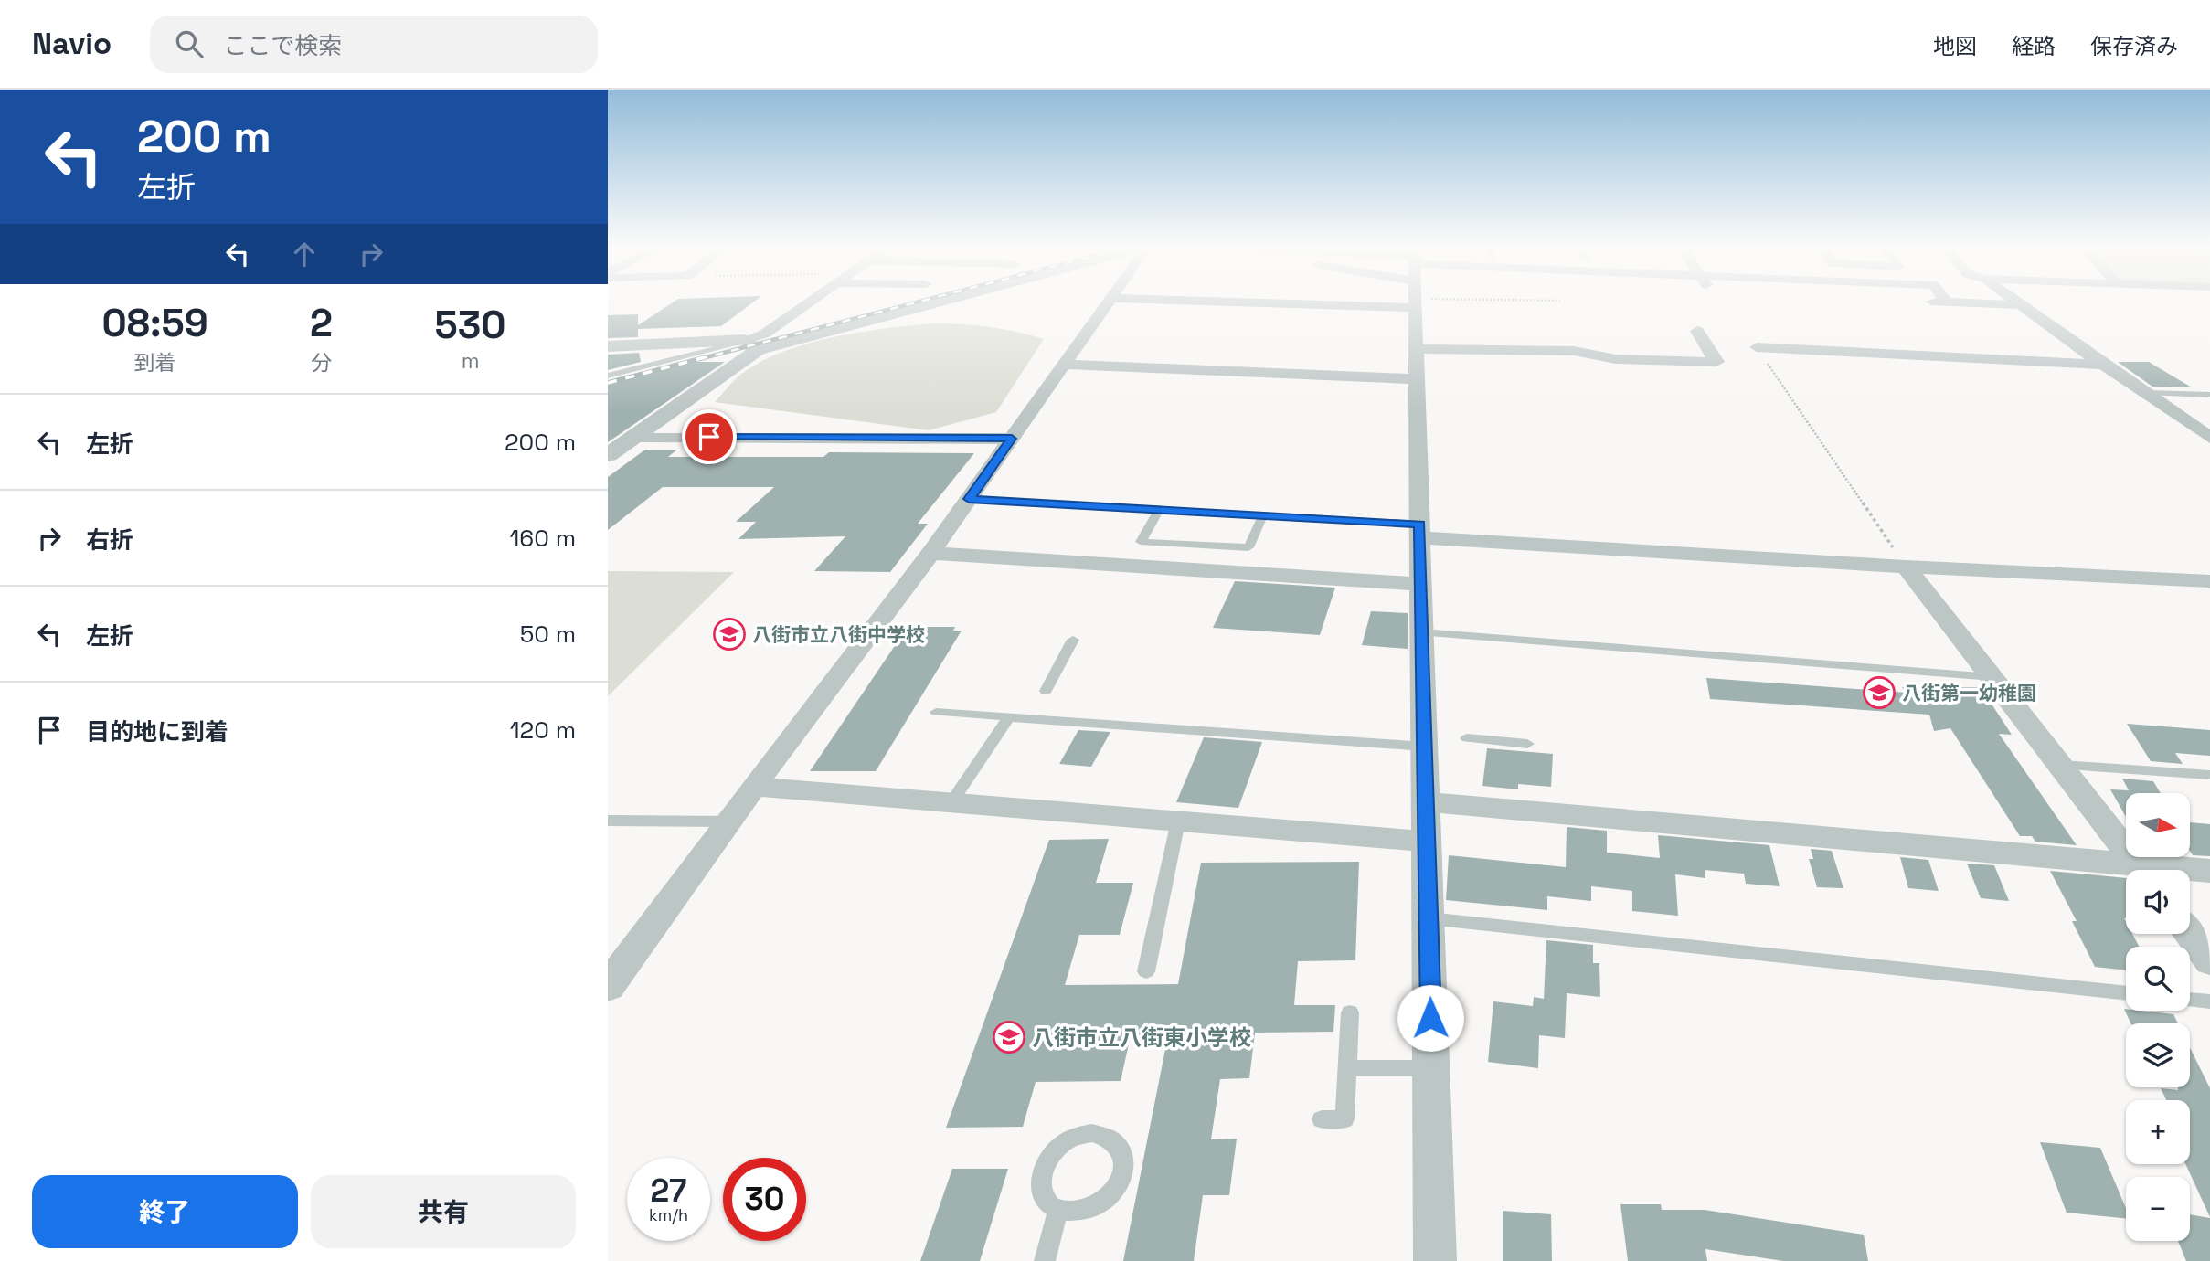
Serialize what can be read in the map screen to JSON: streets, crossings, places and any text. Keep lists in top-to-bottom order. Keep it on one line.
{"places":{"school or university":["八街市立八街中学校","八街第一幼稚園","八街市立八街東小学校"]},"north":"right","page":{"header":"Navio","search":"ここで検索","nav":["地図","経路","保存済み"],"turn":["200 m","左折"],"eta":["08:59","到着","2","分","530","m"],"list":[{"name":"左折","value":"200 m"},{"name":"右折","value":"160 m"},{"name":"左折","value":"50 m"},{"name":"目的地に到着","value":"120 m"}],"map_buttons":["+","−"],"speed":"27 km/h","limit":"30","buttons":["終了","共有"]}}
